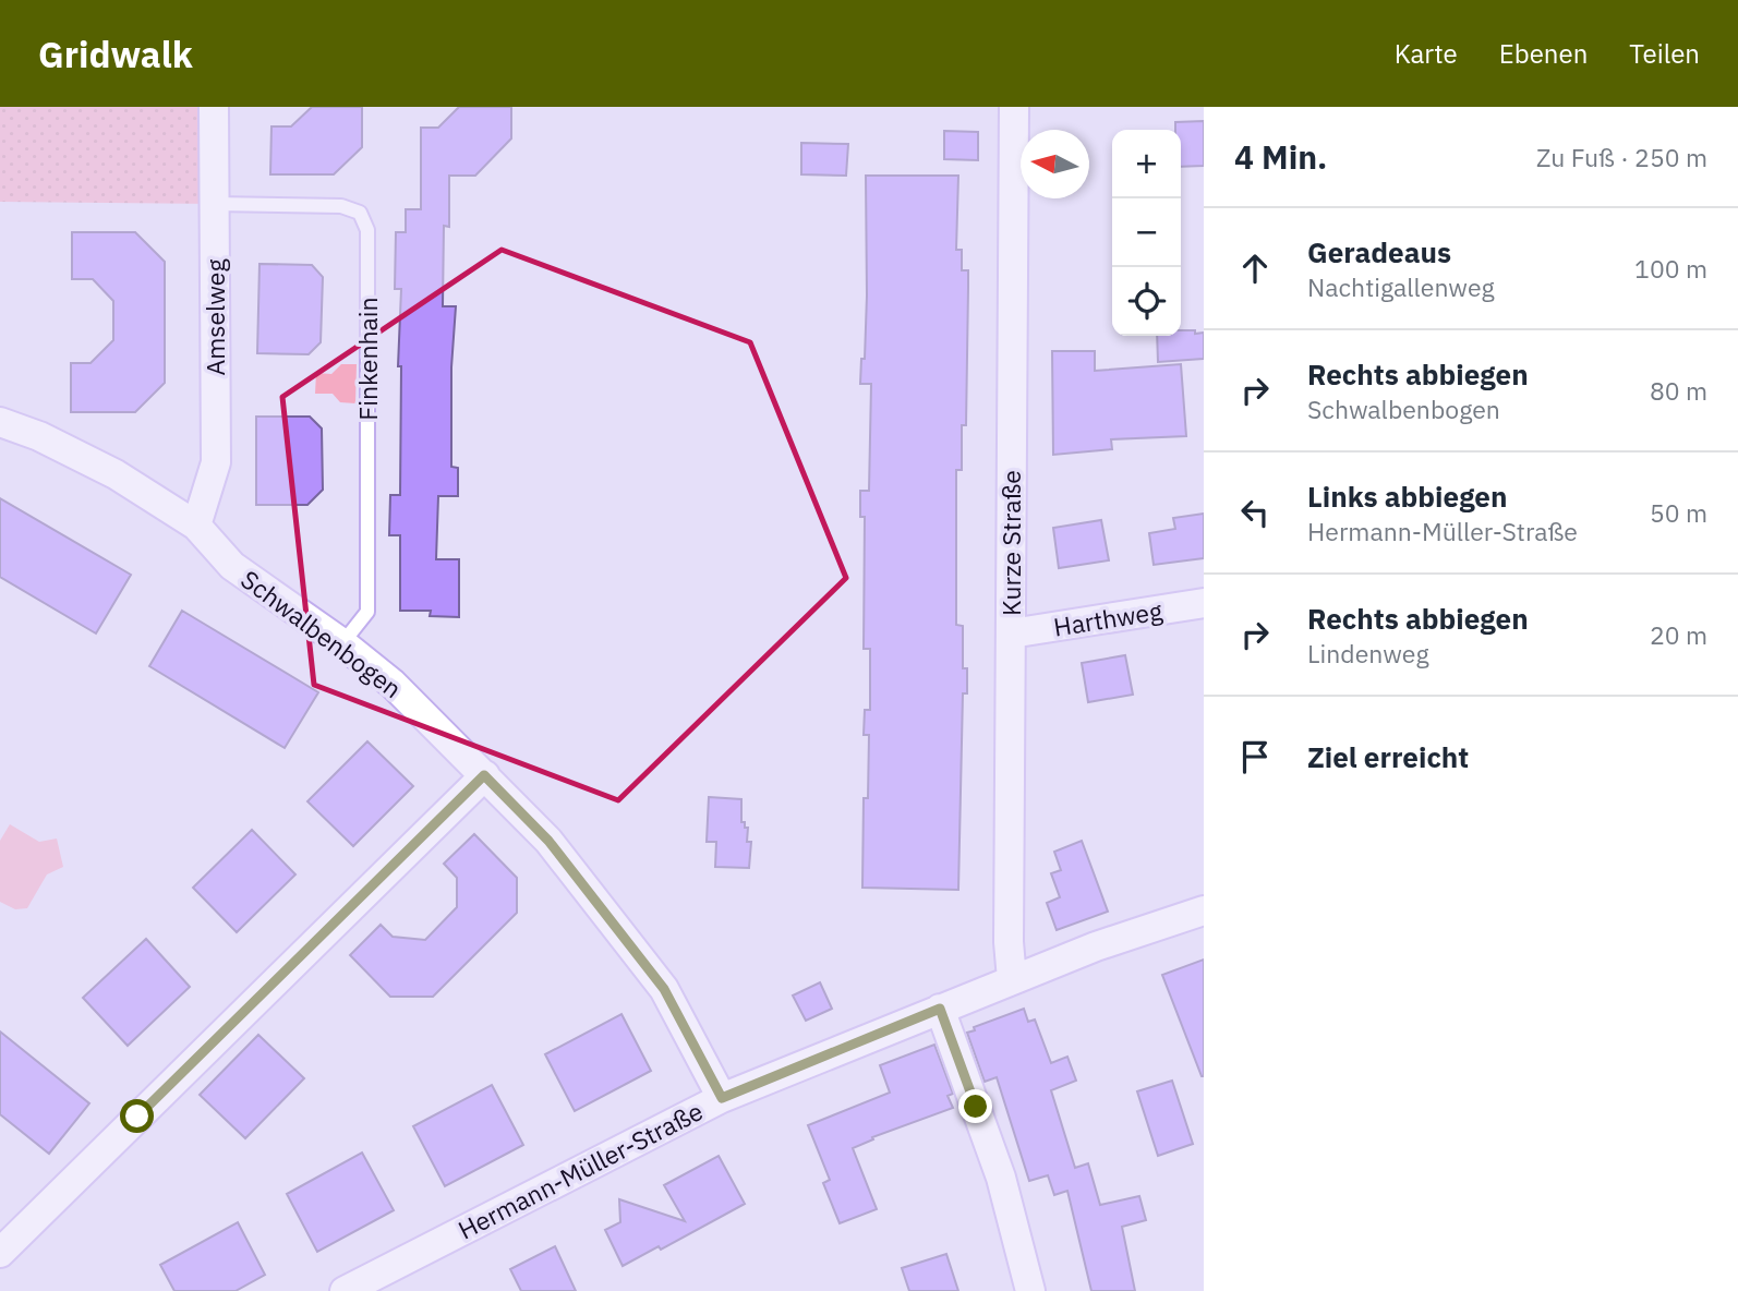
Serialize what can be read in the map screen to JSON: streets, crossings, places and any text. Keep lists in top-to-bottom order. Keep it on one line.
{"streets":{"street":["Amselweg","Kurze Straße","Harthweg","Schwalbenbogen","Hermann-Müller-Straße"],"lane":["Finkenhain"]},"crossings":[["Amselweg","Finkenhain"],["Amselweg","Schwalbenbogen"],["Finkenhain","Schwalbenbogen"],["Kurze Straße","Harthweg"],["Kurze Straße","Hermann-Müller-Straße"],["Schwalbenbogen","Hermann-Müller-Straße"]],"north":"left","page":{"header":"Gridwalk","nav":["Karte","Ebenen","Teilen"],"heading":["4 Min.","Zu Fuß · 250 m"],"map_buttons":["+","−"],"list":[["Geradeaus","Nachtigallenweg","100 m"],["Rechts abbiegen","Schwalbenbogen","80 m"],["Links abbiegen","Hermann-Müller-Straße","50 m"],["Rechts abbiegen","Lindenweg","20 m"],"Ziel erreicht"]}}
